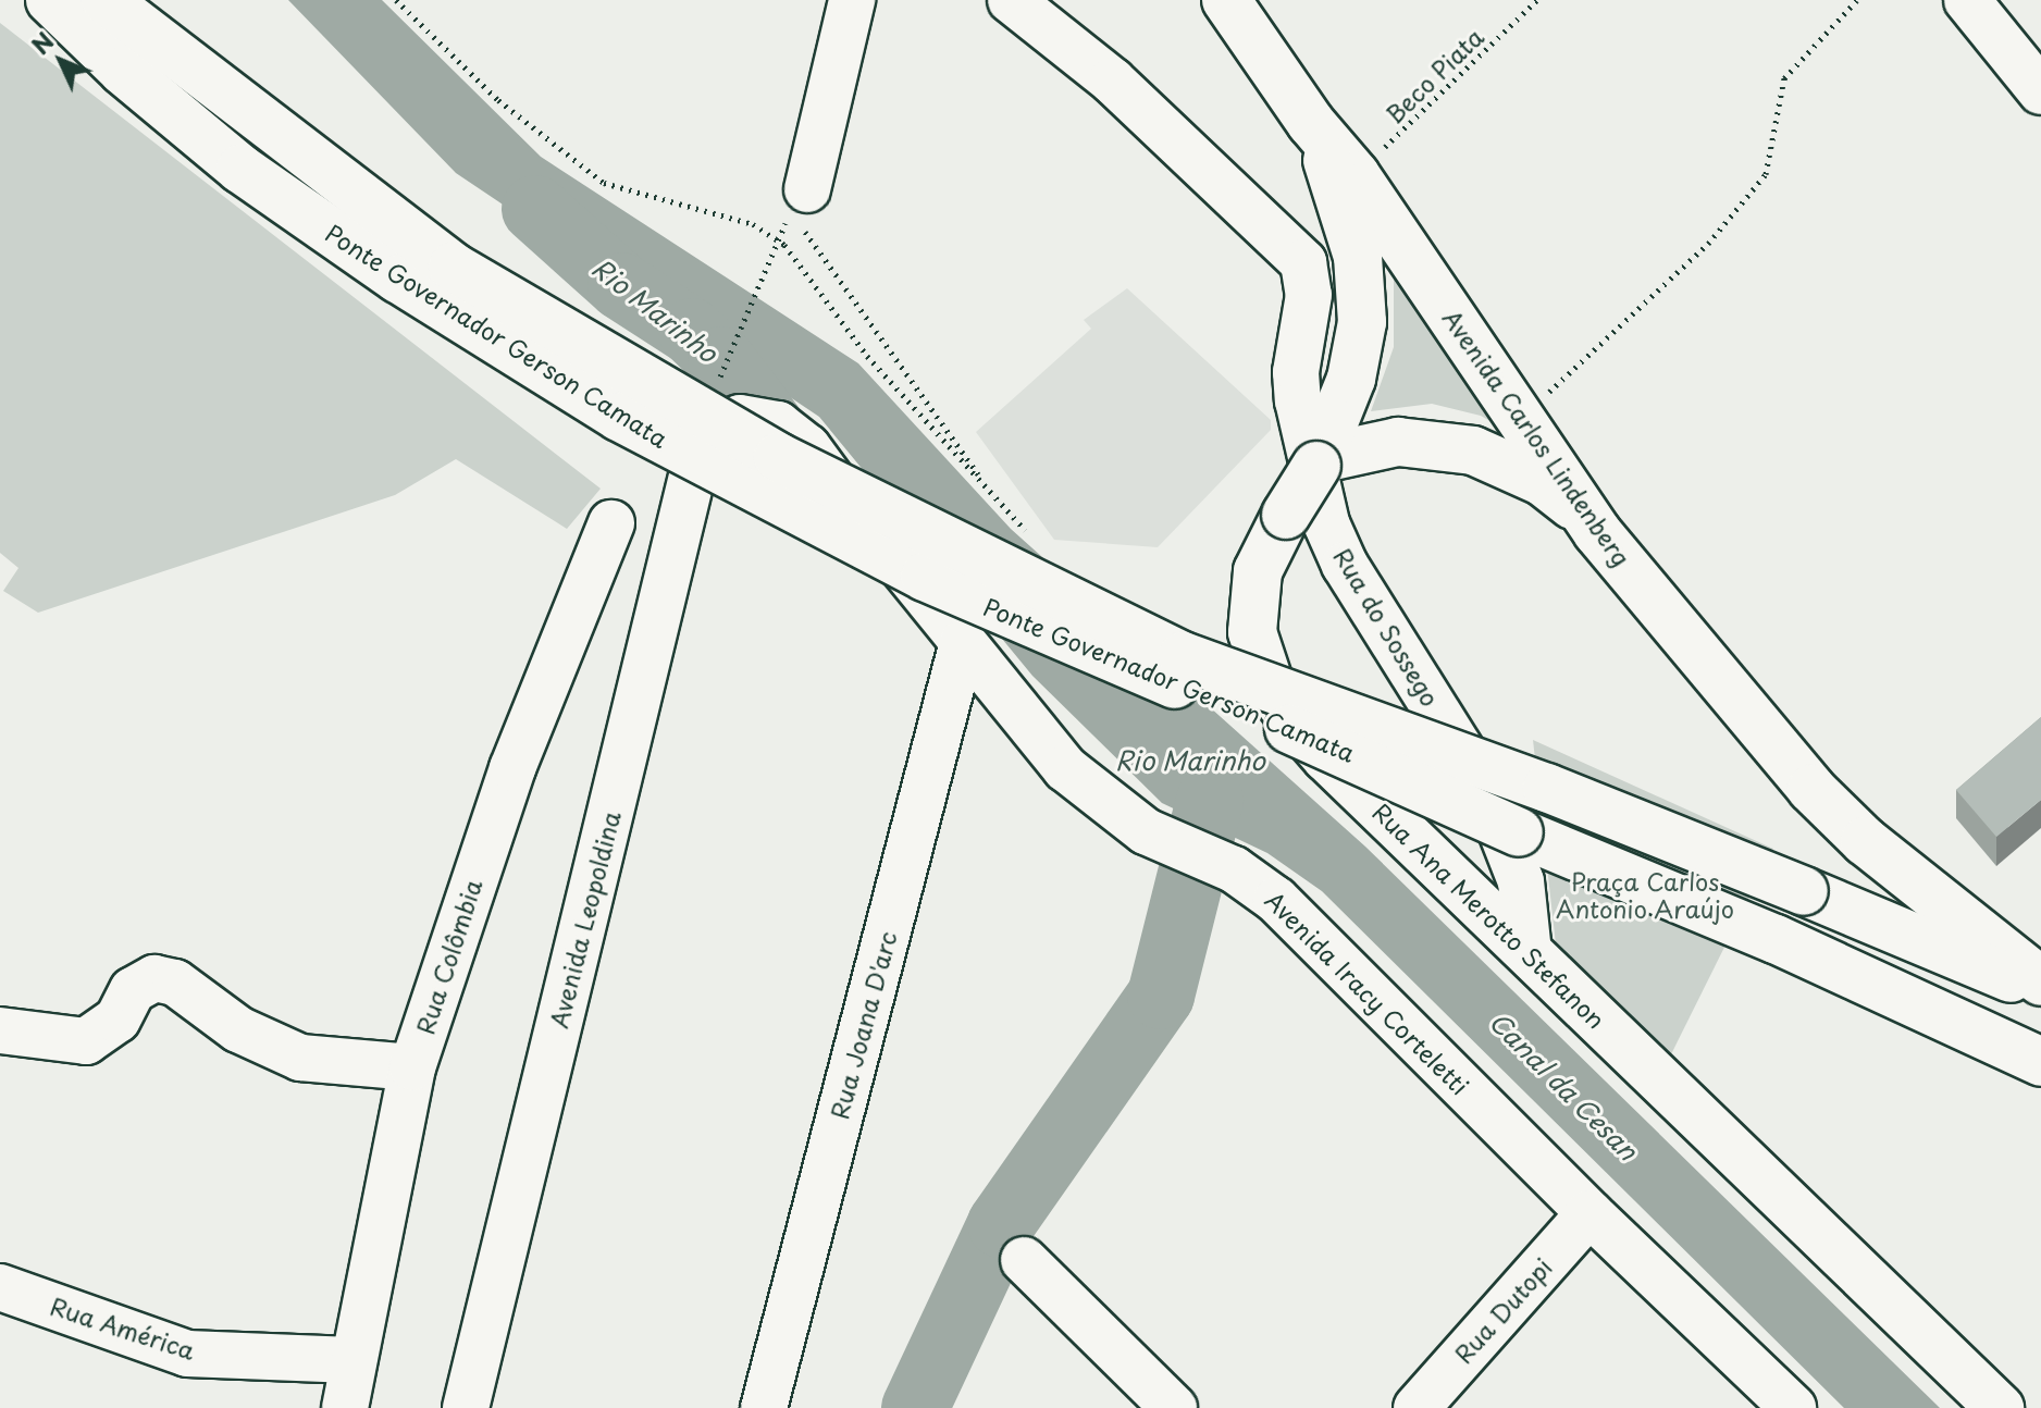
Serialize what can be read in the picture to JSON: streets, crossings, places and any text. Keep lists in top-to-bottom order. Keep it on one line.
{"streets":{"main road":["Ponte Governador Gerson Camata","Avenida Carlos Lindenberg","Rua Ana Merotto Stefanon"],"street":["Rua do Sossego","Avenida Leopoldina","Rua Colômbia","Avenida Iracy Corteletti","Rua Joana D'arc","Rua Dutopi","Rua América"],"path":["Beco Piata"]},"crossings":[["Beco Piata","Avenida Carlos Lindenberg"],["Avenida Carlos Lindenberg","Rua Ana Merotto Stefanon"],["Rua do Sossego","Rua Ana Merotto Stefanon"],["Avenida Leopoldina","Avenida Iracy Corteletti"],["Rua Colômbia","Rua América"],["Avenida Iracy Corteletti","Rua Joana D'arc"],["Avenida Iracy Corteletti","Rua Dutopi"]],"water":["Rio Marinho","Canal da Cesan"],"parks":["Praça Carlos Antonio Araújo"],"north":"top left"}
